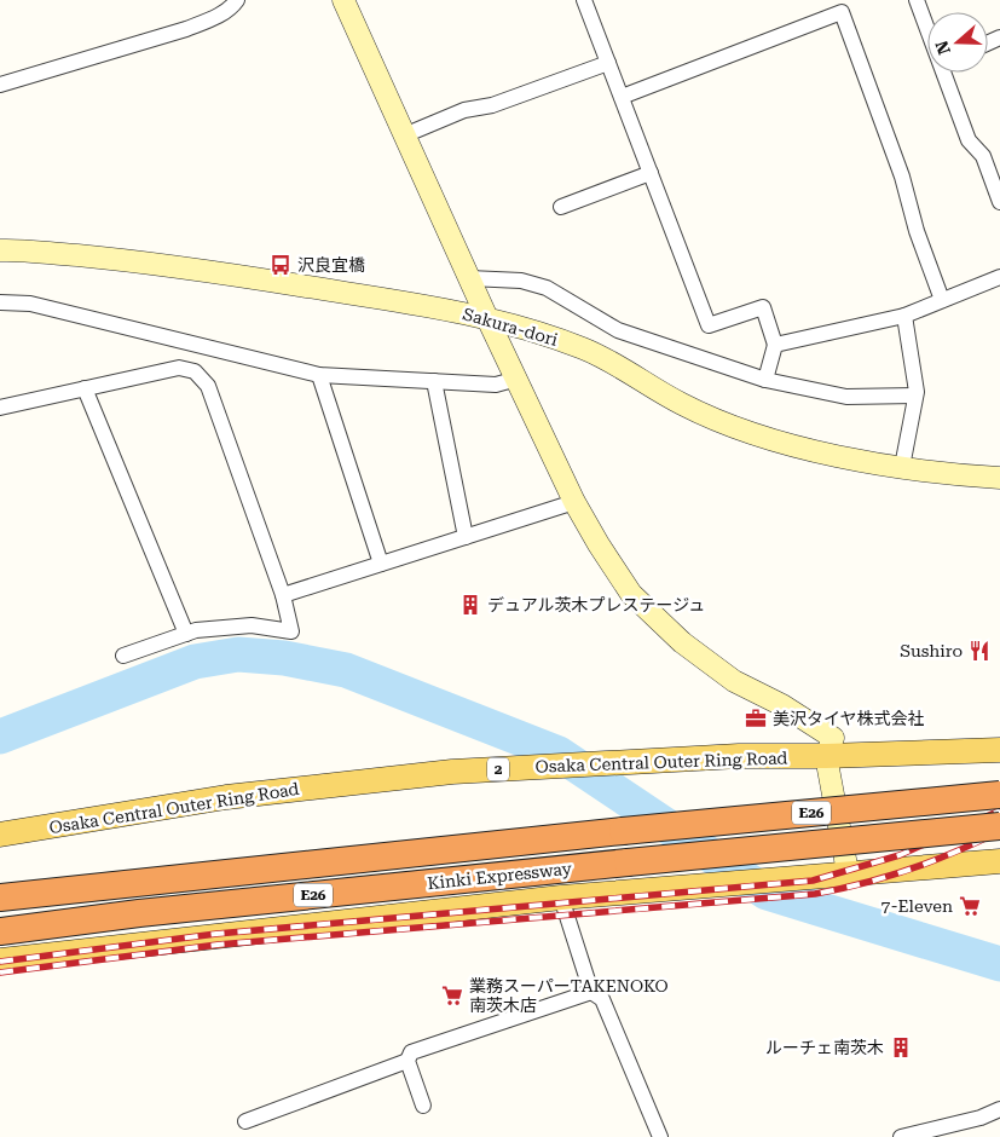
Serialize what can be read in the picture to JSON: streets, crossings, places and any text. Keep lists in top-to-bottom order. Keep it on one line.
{"streets":{"highway":["E26","Kinki Expressway"],"main road":["Osaka Central Outer Ring Road","2"],"street":["Sakura-dori"]},"places":{"bus stop":["沢良宜橋"],"building":["デュアル茨木プレステージュ","ルーチェ南茨木"],"restaurant":["Sushiro"],"office":["美沢タイヤ株式会社"],"supermarket":["7-Eleven","業務スーパーTAKENOKO 南茨木店"]},"north":"left"}
